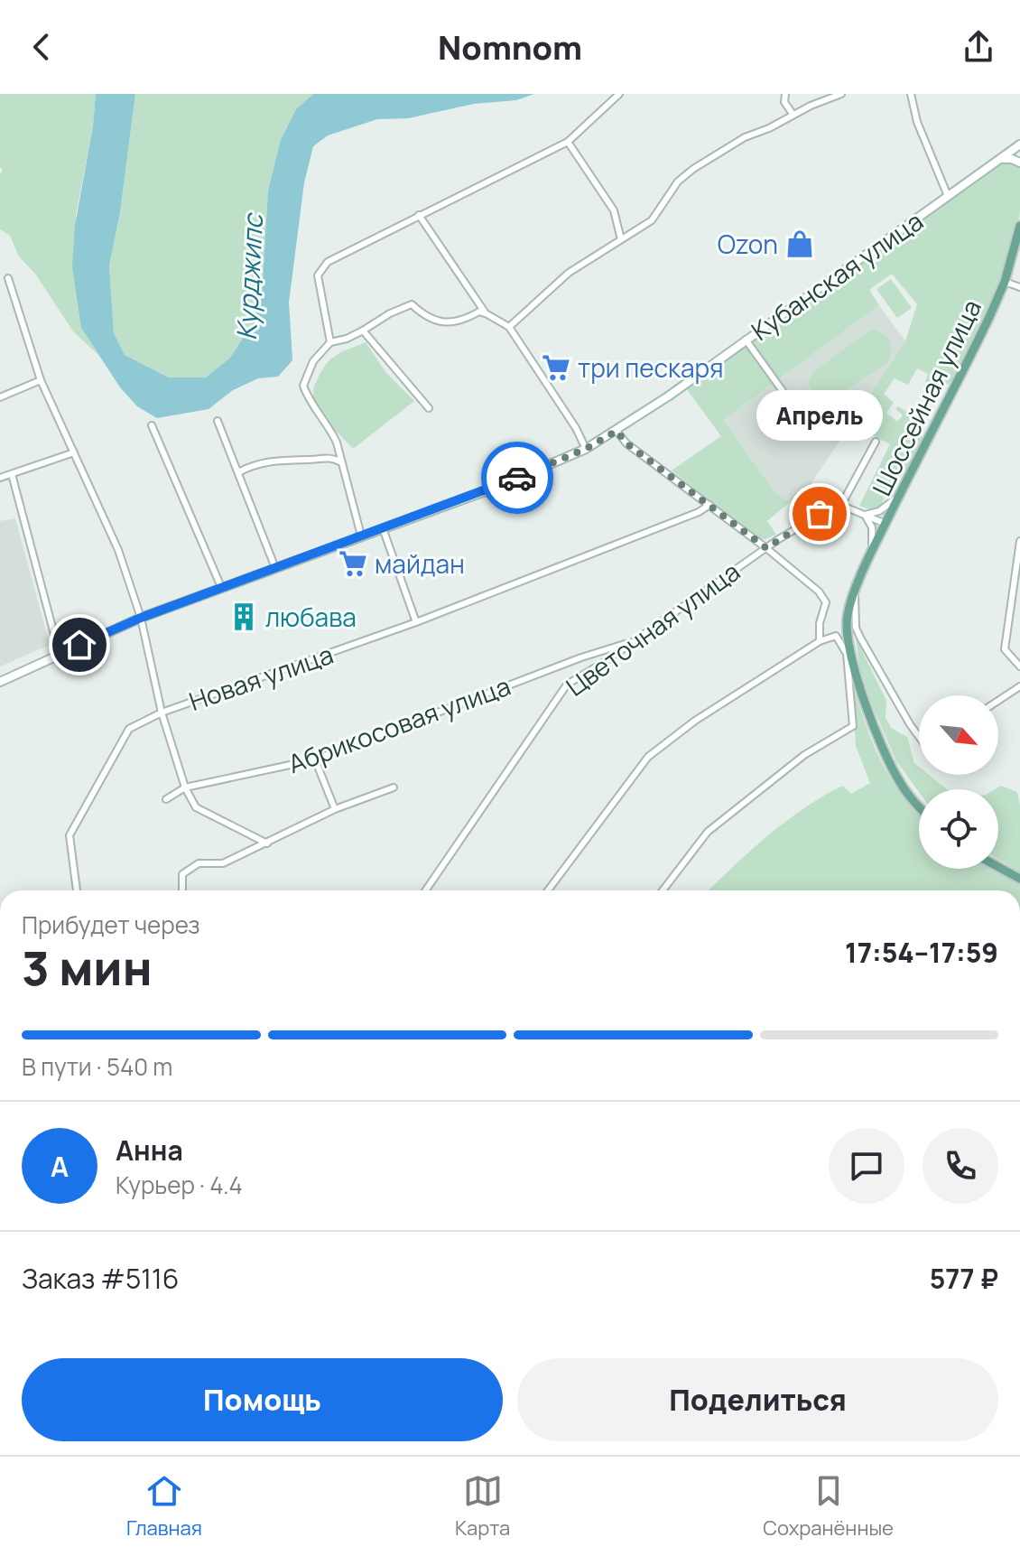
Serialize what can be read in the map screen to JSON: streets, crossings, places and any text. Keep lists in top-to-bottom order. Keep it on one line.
{"streets":{"main road":["Кубанская улица","Шоссейная улица"],"street":["Цветочная улица","Новая улица","Абрикосовая улица"]},"crossings":[["Цветочная улица","Абрикосовая улица"]],"water":["Курджипс"],"places":{"shop":["Ozon"],"supermarket":["три пескаря","майдан"],"other":["Апрель"],"building":["любава"]},"north":"bottom right","page":{"header":"Nomnom","bubble":"Апрель","heading":["3 мин","Прибудет через","17:54–17:59"],"panel":["Анна","Курьер · 4.4","Заказ #5116","577 ₽"],"bar":"В пути · 540 m","round":"А","buttons":["Помощь","Поделиться"],"tabs":["Главная","Карта","Сохранённые"]}}
